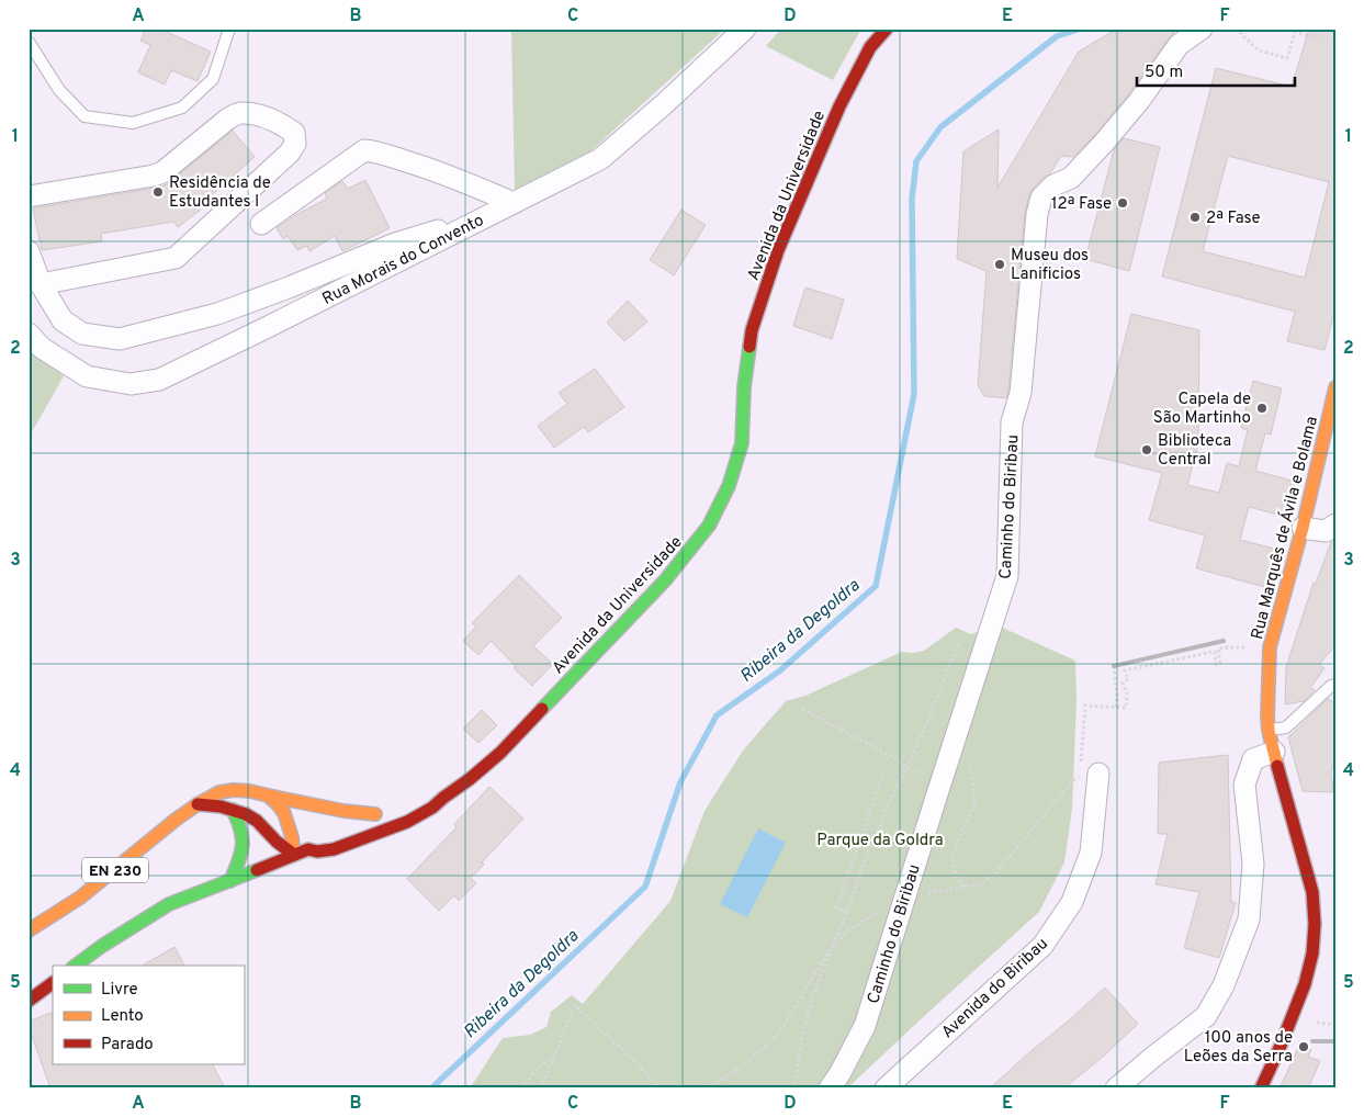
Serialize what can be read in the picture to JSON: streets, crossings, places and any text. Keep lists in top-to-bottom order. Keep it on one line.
{"streets":{"main road":["Avenida da Universidade","Rua Marquês de Ávila e Bolama","EN 230"],"street":["Rua Morais do Convento","Caminho do Biribau","Avenida do Biribau"]},"water":["Ribeira da Degoldra"],"parks":["Parque da Goldra"],"places":["Residência de Estudantes I","12ª Fase","2ª Fase","Museu dos Lanificios","Capela de São Martinho","Biblioteca Central","100 anos de Leões da Serra"],"legend":["Livre","Lento","Parado"],"scale_bar":"50 m","grid":{"columns":["A","B","C","D","E","F"],"rows":["1","2","3","4","5"]}}
